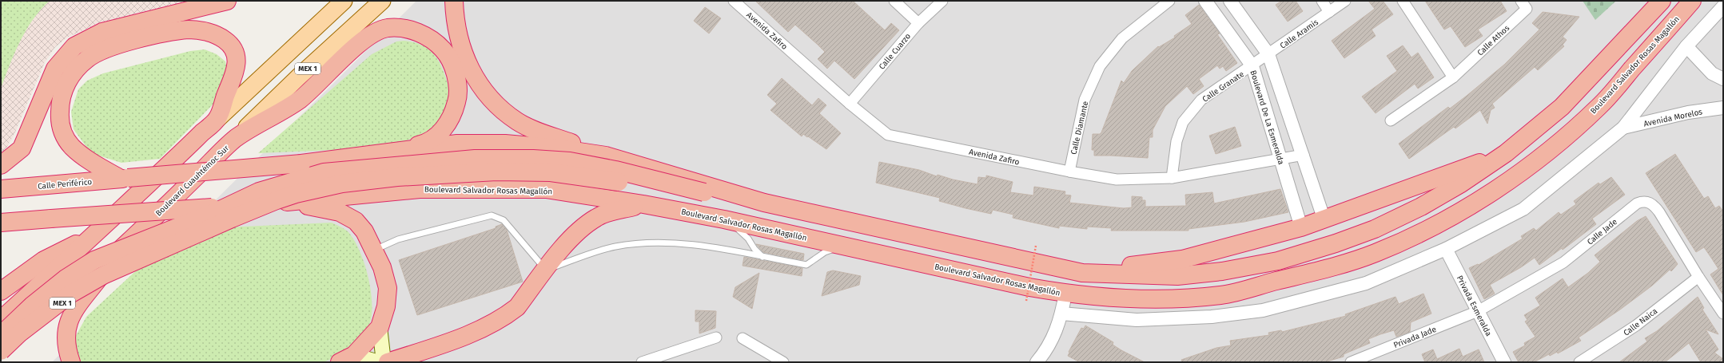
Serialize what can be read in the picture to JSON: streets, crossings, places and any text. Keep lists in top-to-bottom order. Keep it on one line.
{"streets":{"highway":["Boulevard Salvador Rosas Magallón","MEX 1","Boulevard Cuauhtémoc Sur","Calle Periférico"],"street":["Avenida Zafiro","Calle Aramis","Calle Athos","Calle Cuarzo","Calle Granate","Boulevard De La Esmeralda","Avenida Morelos","Calle Diamante","Calle Jade","Privada Esmeralda","Calle Naica","Privada Jade"]},"crossings":[["Avenida Zafiro","Calle Cuarzo"],["Avenida Zafiro","Calle Granate"],["Avenida Zafiro","Boulevard De La Esmeralda"],["Avenida Zafiro","Calle Diamante"],["Calle Aramis","Calle Granate"],["Calle Aramis","Boulevard De La Esmeralda"],["Calle Granate","Boulevard De La Esmeralda"],["Calle Jade","Privada Esmeralda"],["Calle Jade","Calle Naica"],["Calle Jade","Privada Jade"],["Privada Esmeralda","Privada Jade"]]}
